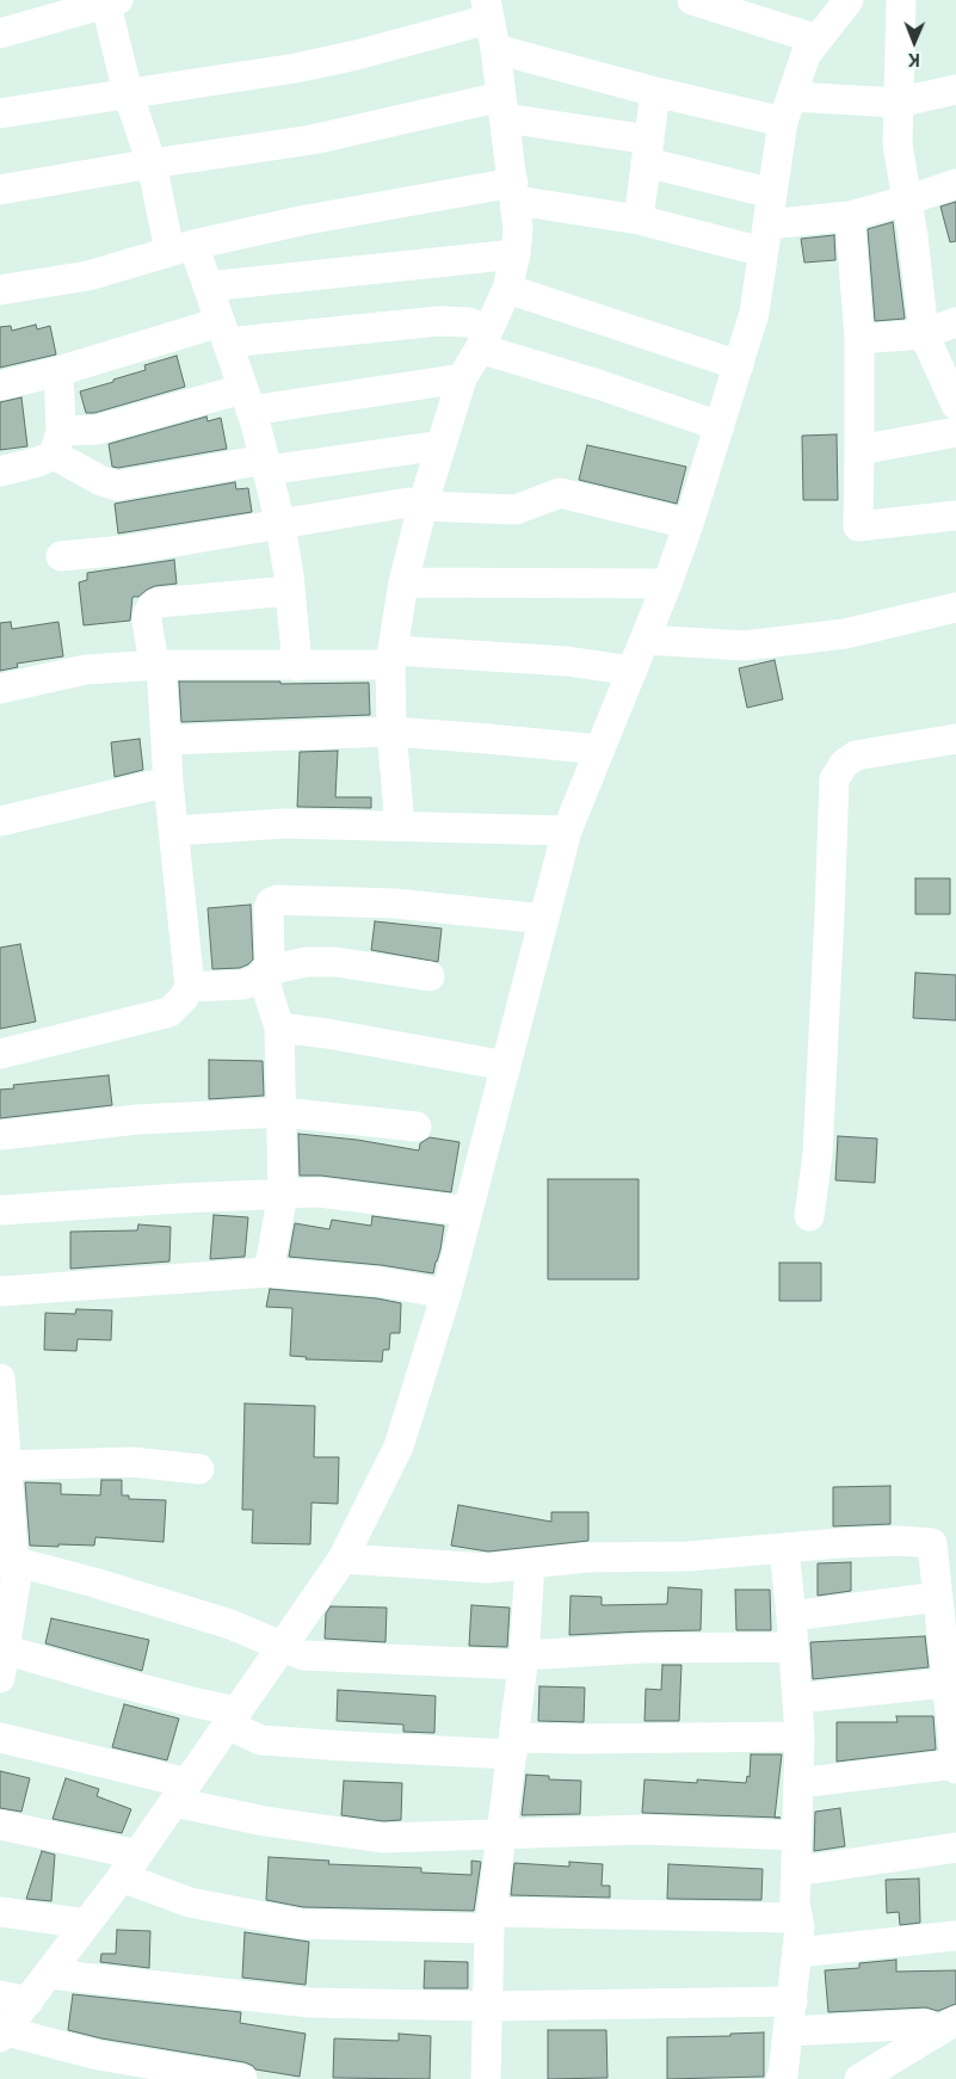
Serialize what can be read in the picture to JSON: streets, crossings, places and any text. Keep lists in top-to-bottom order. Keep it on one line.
{"north":"bottom"}
